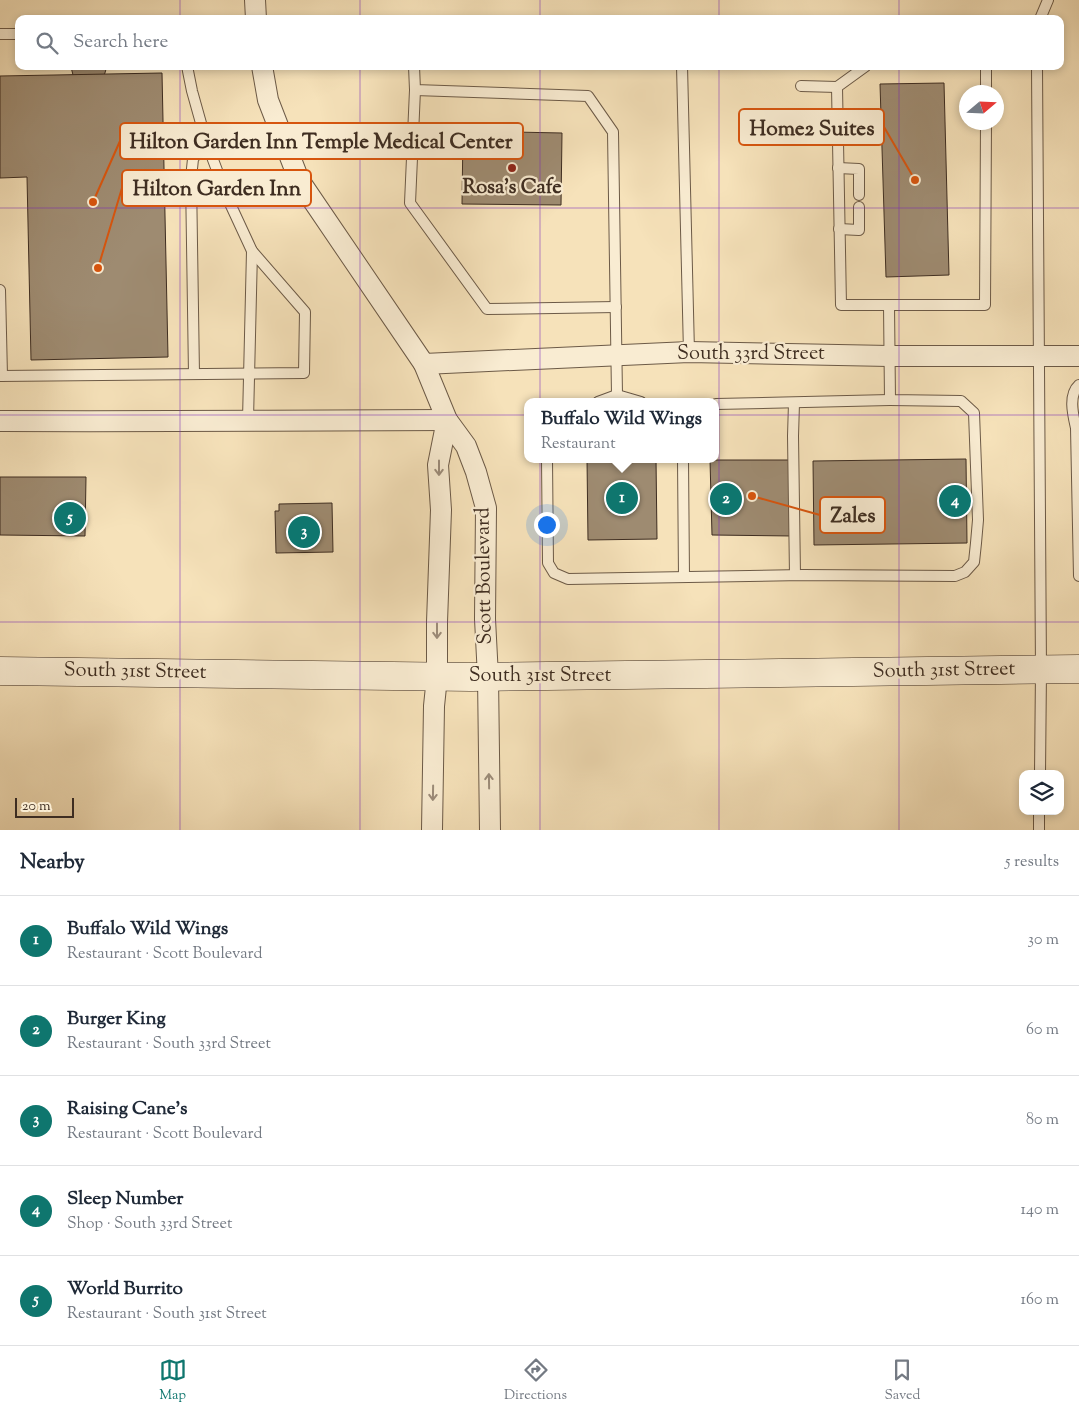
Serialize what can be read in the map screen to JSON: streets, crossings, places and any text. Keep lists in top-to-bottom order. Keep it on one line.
{"streets":{"main road":["South 31st Street"],"street":["South 33rd Street","Scott Boulevard"]},"crossings":[["South 33rd Street","Scott Boulevard"],["Scott Boulevard","South 31st Street"]],"places":["Rosa's Cafe","Home2 Suites","Hilton Garden Inn Temple Medical Center","Hilton Garden Inn","Zales"],"scale_bar":"20 m","north":"right","page":{"search":"Search here","popup":["Buffalo Wild Wings","Restaurant"],"pins":["1","2","4","5","3"],"scale":"20 m","heading":["Nearby","5 results"],"list":[{"mark":"1","name":"Buffalo Wild Wings","note":"Restaurant · Scott Boulevard","value":"30 m"},{"mark":"2","name":"Burger King","note":"Restaurant · South 33rd Street","value":"60 m"},{"mark":"3","name":"Raising Cane's","note":"Restaurant · Scott Boulevard","value":"80 m"},{"mark":"4","name":"Sleep Number","note":"Shop · South 33rd Street","value":"140 m"},{"mark":"5","name":"World Burrito","note":"Restaurant · South 31st Street","value":"160 m"}],"nav":["Map","Directions","Saved"]}}
